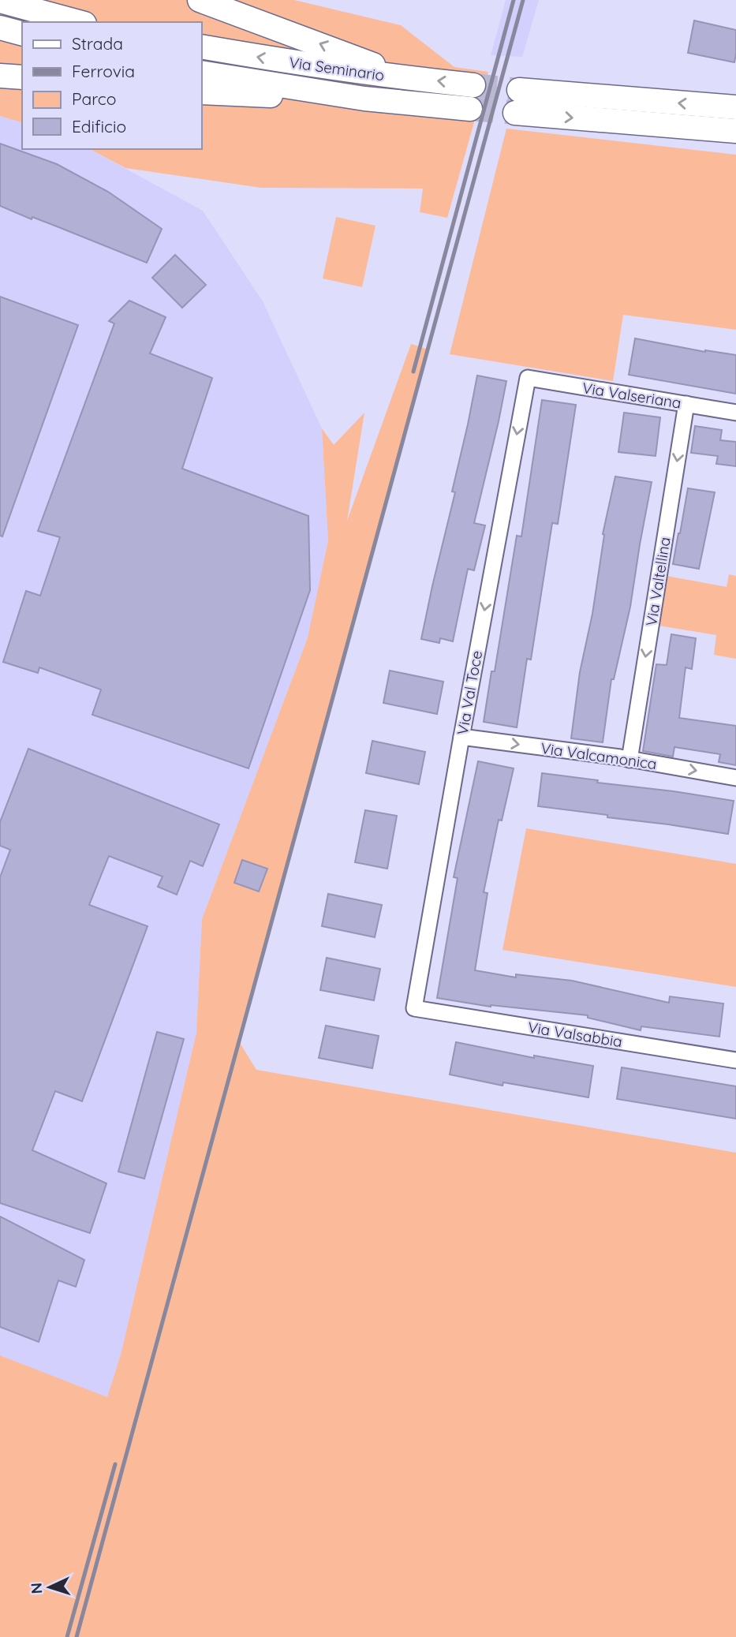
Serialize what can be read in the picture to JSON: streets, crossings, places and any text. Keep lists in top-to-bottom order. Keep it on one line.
{"streets":{"main road":["Via Seminario"],"street":["Via Valseriana","Via Valtellina","Via Val Toce","Via Valcamonica","Via Valsabbia"]},"crossings":[["Via Valseriana","Via Valtellina"],["Via Valseriana","Via Val Toce"],["Via Valtellina","Via Valcamonica"],["Via Val Toce","Via Valcamonica"],["Via Val Toce","Via Valsabbia"]],"one_way":["Via Valtellina","Via Val Toce","Via Valcamonica"],"legend":["Strada","Ferrovia","Parco","Edificio"],"north":"left"}
